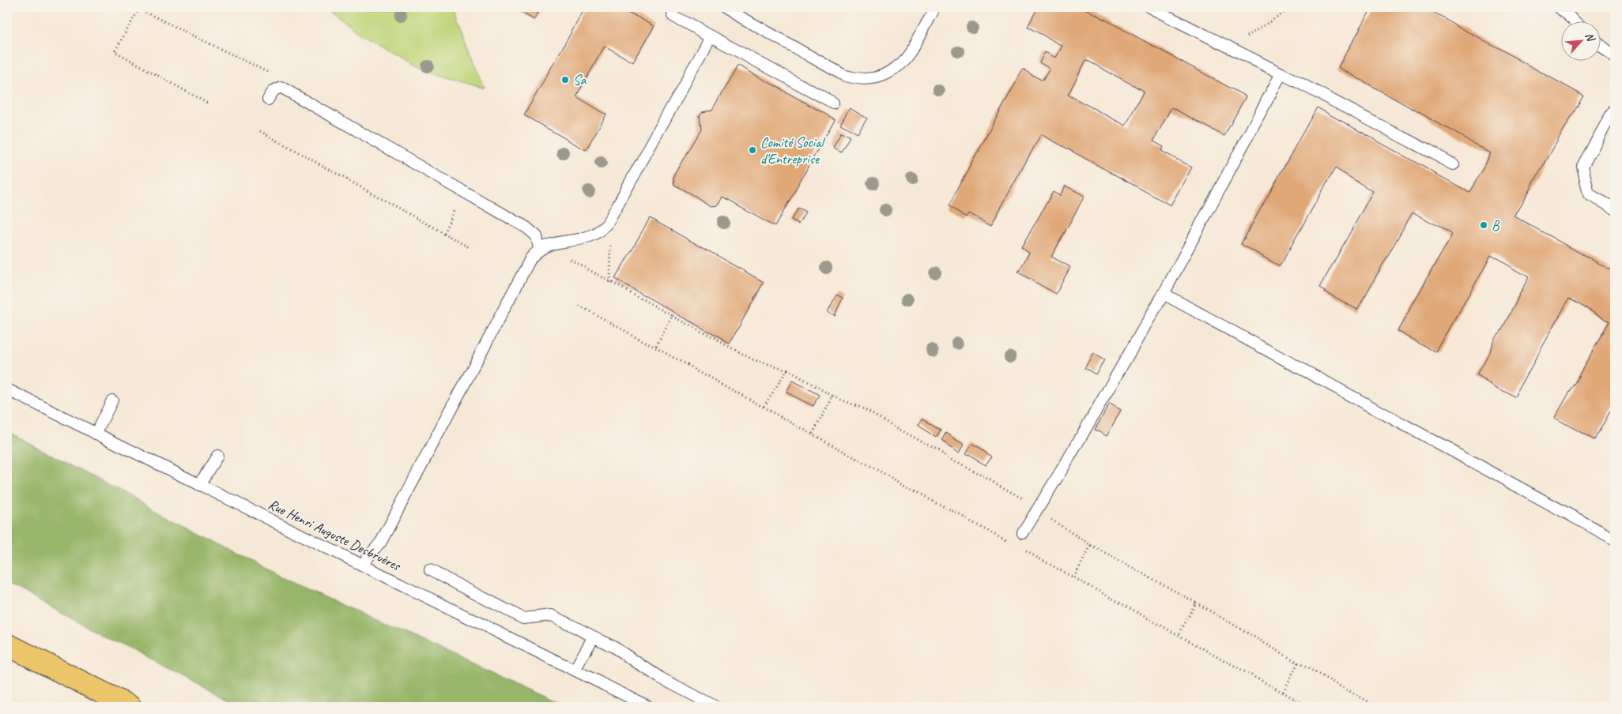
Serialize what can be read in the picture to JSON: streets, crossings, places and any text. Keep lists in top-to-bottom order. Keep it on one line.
{"streets":{"lane":["Rue Henri Auguste Desbruères"]},"places":["Sa","Comité Social d'Entreprise","B"],"north":"top right"}
